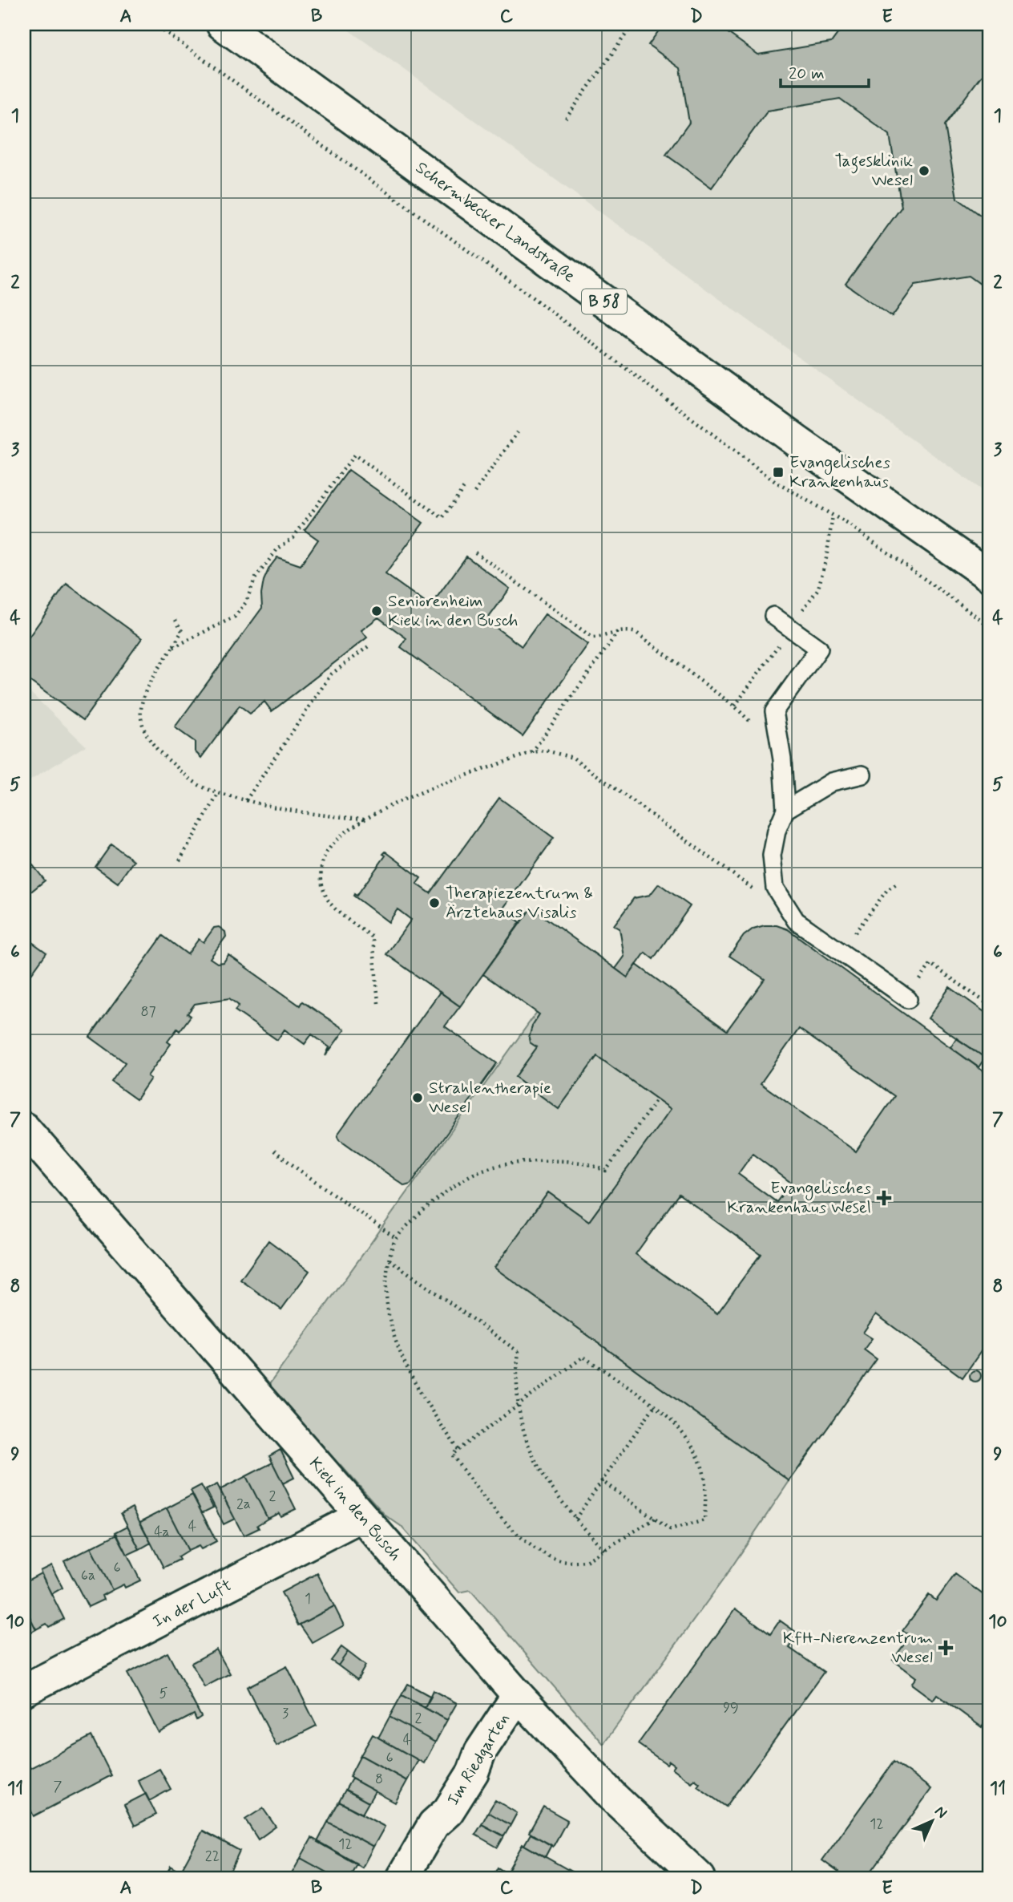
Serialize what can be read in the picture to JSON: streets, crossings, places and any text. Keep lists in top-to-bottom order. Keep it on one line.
{"streets":{"street":["Schermbecker Landstraße","B 58","Kiek in den Busch","In der Luft","Im Riedgarten"]},"crossings":[["Kiek in den Busch","In der Luft"],["Kiek in den Busch","Im Riedgarten"]],"places":{"other":["Tagesklinik Wesel","Seniorenheim Kiek in den Busch","Therapiezentrum & Ärztehaus Visalis","Strahlentherapie Wesel"],"transit":["Evangelisches Krankenhaus"],"health":["Evangelisches Krankenhaus Wesel","KfH-Nierenzentrum Wesel"]},"house_numbers":["87","2","2a","4","4a","6","6a","1","5","99","3","2","4","6","8","7","12","12","22"],"scale_bar":"20 m","north":"top right","grid":{"columns":["A","B","C","D","E"],"rows":["1","2","3","4","5","6","7","8","9","10","11"]}}
